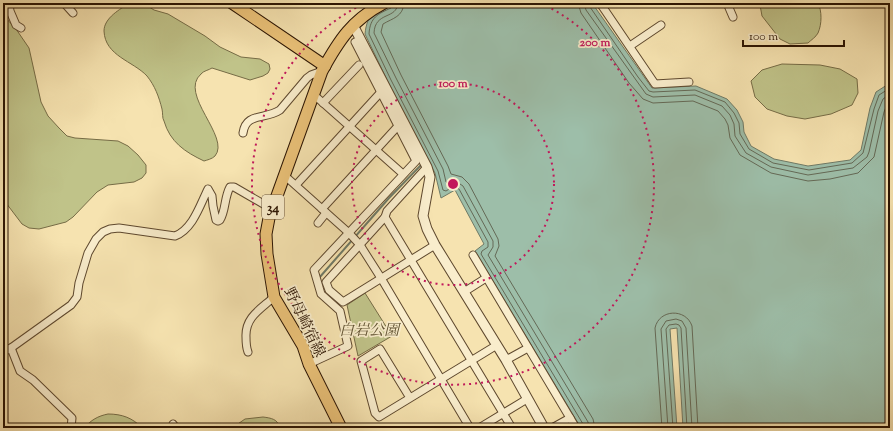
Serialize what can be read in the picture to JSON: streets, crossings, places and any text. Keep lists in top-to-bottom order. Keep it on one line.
{"streets":{"main road":["34","野母崎宿線"]},"parks":["白岩公園"],"scale_bar":"100 m","rings":["200 m","100 m"]}
